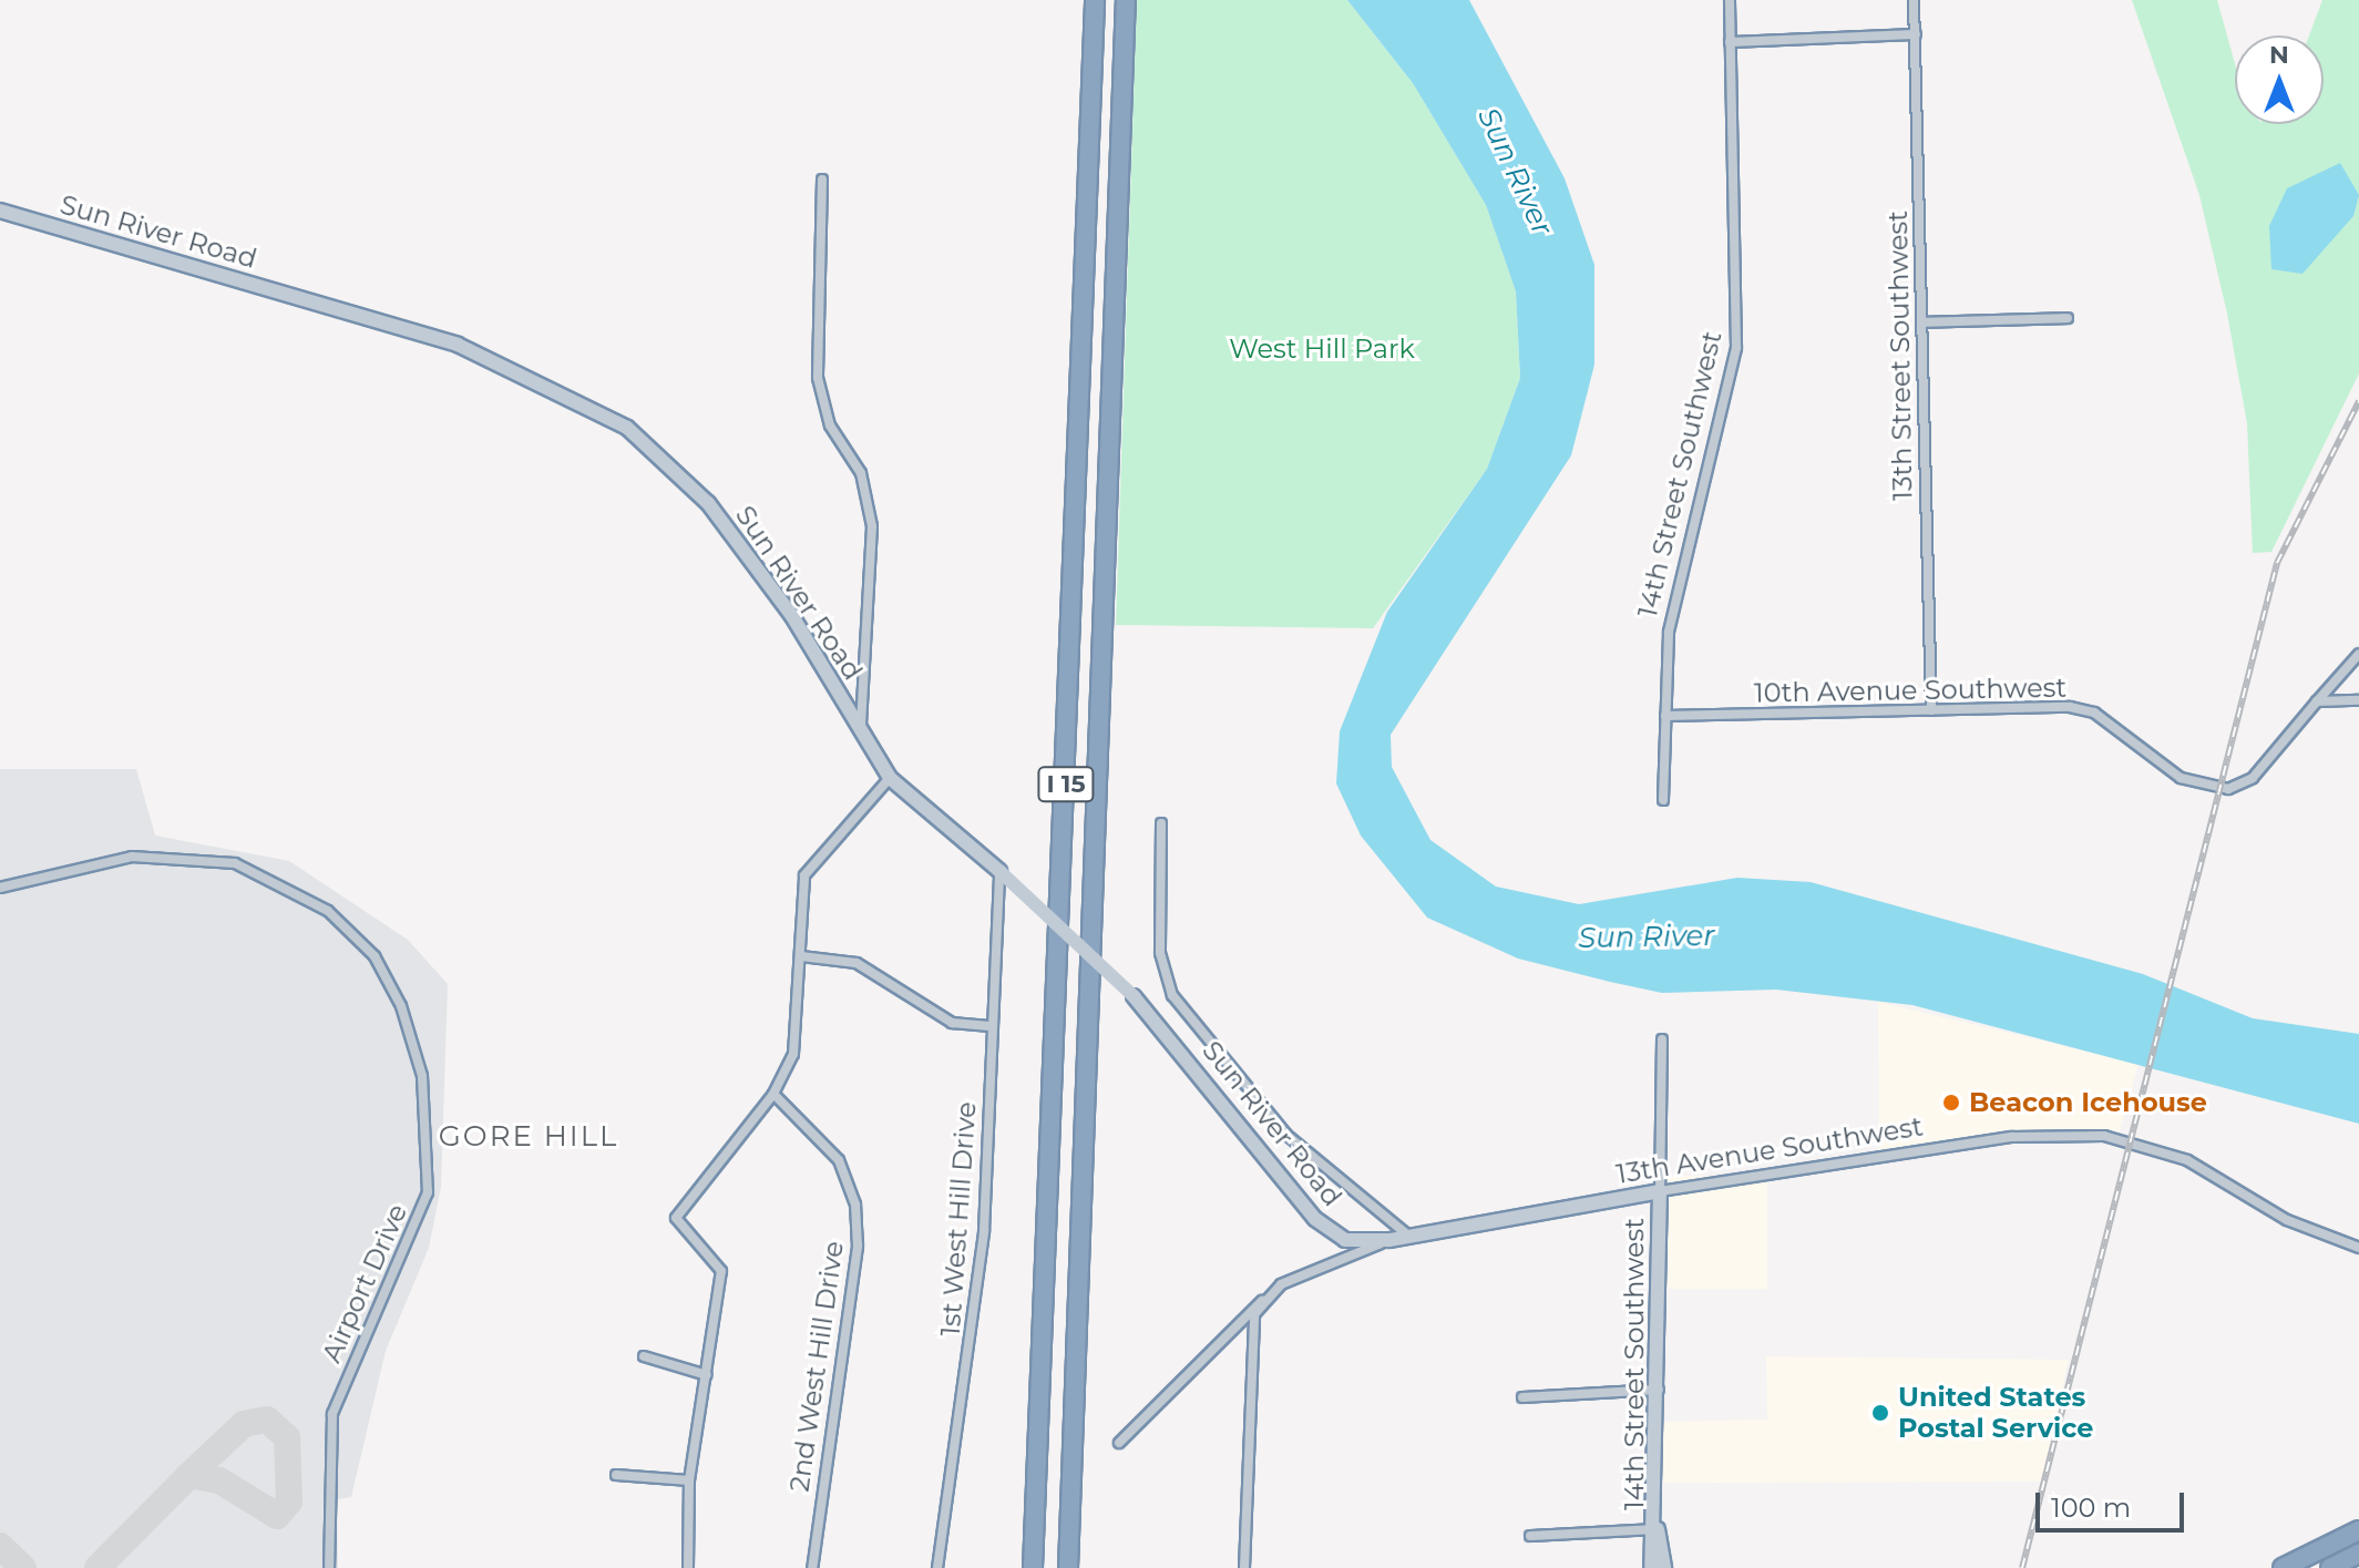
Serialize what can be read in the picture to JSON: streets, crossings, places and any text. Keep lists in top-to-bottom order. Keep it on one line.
{"streets":{"highway":["I 15"],"street":["Sun River Road","13th Street Southwest","14th Street Southwest","10th Avenue Southwest","13th Avenue Southwest","1st West Hill Drive","Airport Drive","2nd West Hill Drive"]},"crossings":[["Sun River Road","13th Avenue Southwest"],["Sun River Road","1st West Hill Drive"],["13th Street Southwest","10th Avenue Southwest"],["14th Street Southwest","10th Avenue Southwest"],["14th Street Southwest","13th Avenue Southwest"]],"districts":["GORE HILL"],"water":["Sun River"],"parks":["West Hill Park"],"places":["Beacon Icehouse","United States Postal Service"],"scale_bar":"100 m","north":"top"}
